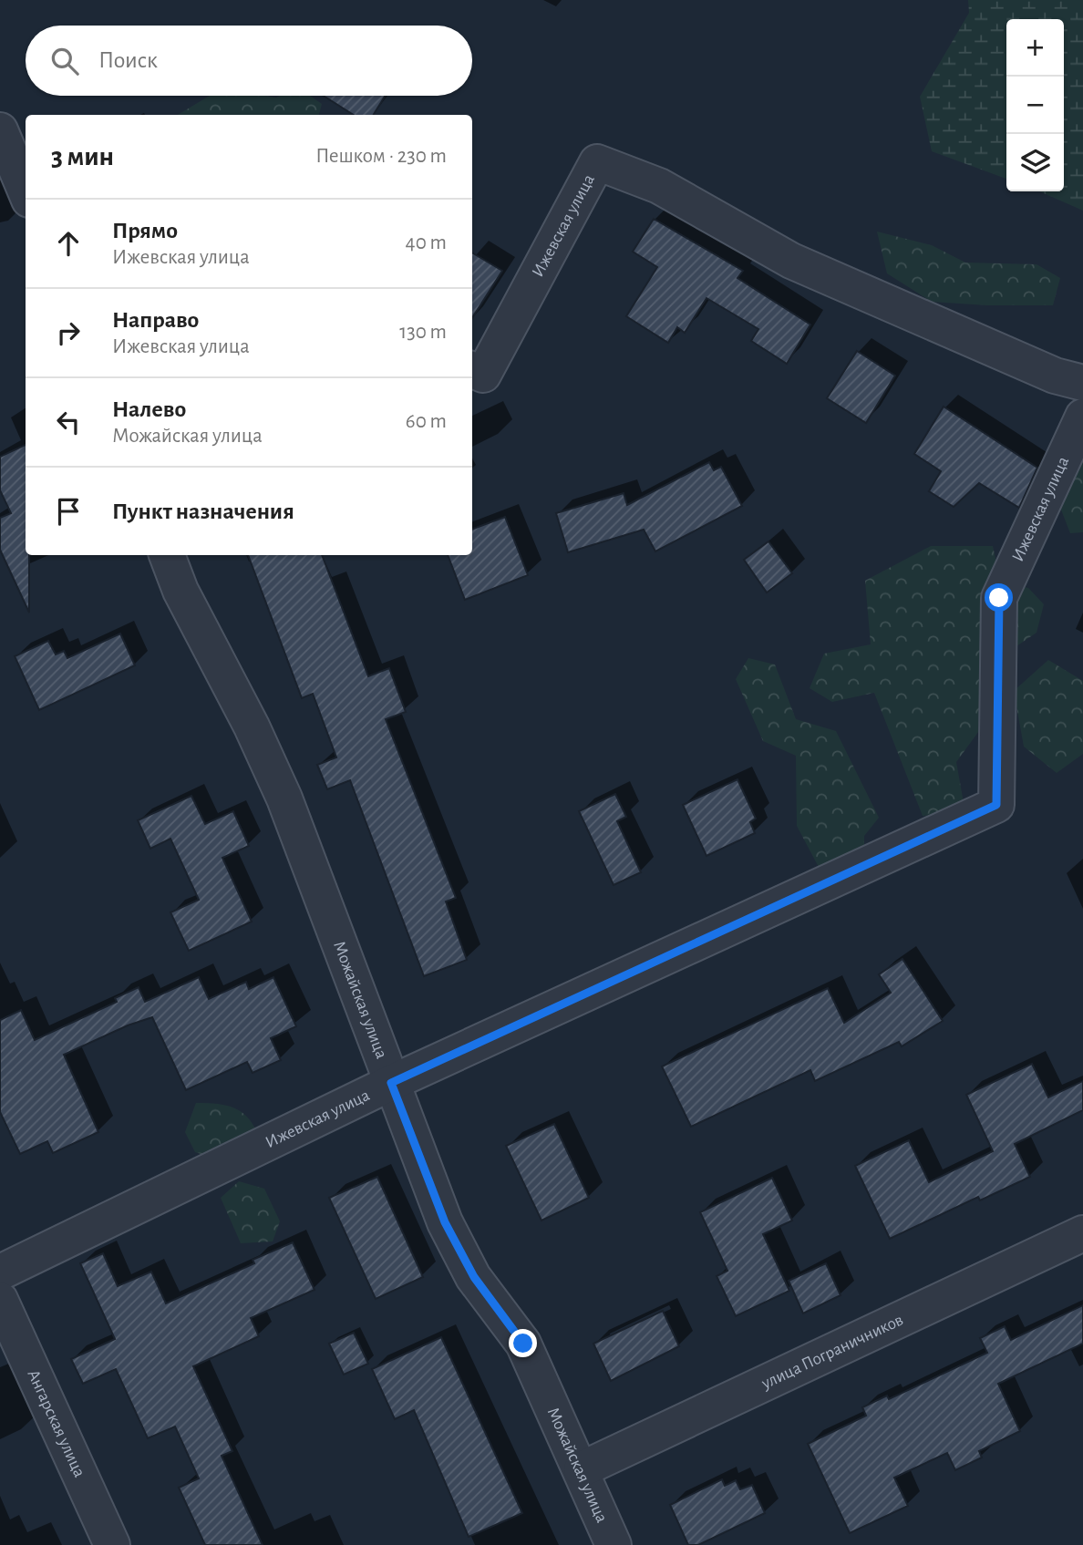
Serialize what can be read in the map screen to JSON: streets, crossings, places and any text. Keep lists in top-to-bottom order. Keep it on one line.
{"streets":{"street":["Ижевская улица","Можайская улица","улица Пограничников","Ангарская улица"]},"crossings":[["Ижевская улица","Можайская улица"],["Можайская улица","улица Пограничников"]],"page":{"map_buttons":["+","−"],"search":"Поиск","heading":["3 мин","Пешком · 230 m"],"list":[["Прямо","Ижевская улица","40 m"],["Направо","Ижевская улица","130 m"],["Налево","Можайская улица","60 m"],"Пункт назначения"]}}
